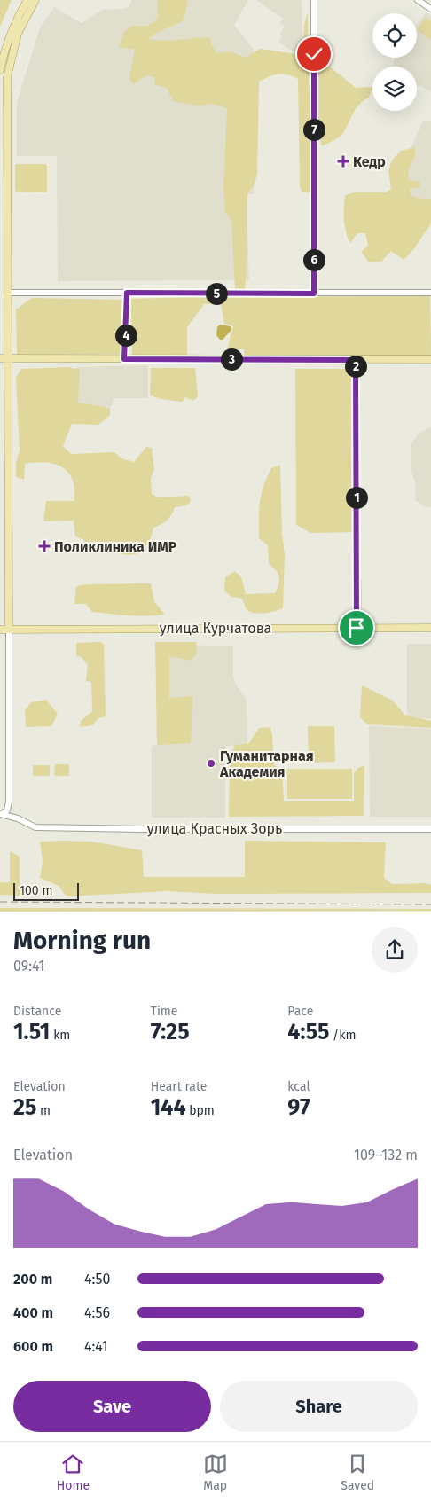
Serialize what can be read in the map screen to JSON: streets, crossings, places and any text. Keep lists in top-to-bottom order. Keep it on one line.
{"streets":{"main road":["улица Курчатова"],"street":["улица Красных Зорь"]},"places":{"health":["Кедр","Поликлиника ИМР"],"other":["Гуманитарная Академия"]},"scale_bar":"100 m","page":{"pins":["7","6","5","4","3","2","1"],"scale":"100 m","heading":["Morning run","09:41"],"stats":[["Distance","1.51 km"],["Time","7:25"],["Pace","4:55 /km"],["Elevation","25 m"],["Heart rate","144 bpm"],["kcal","97"]],"chart":["Elevation","109–132 m"],"list":[{"name":"200 m","note":"4:50"},{"name":"400 m","note":"4:56"},{"name":"600 m","note":"4:41"}],"buttons":["Save","Share"],"tabs":["Home","Map","Saved"]}}
